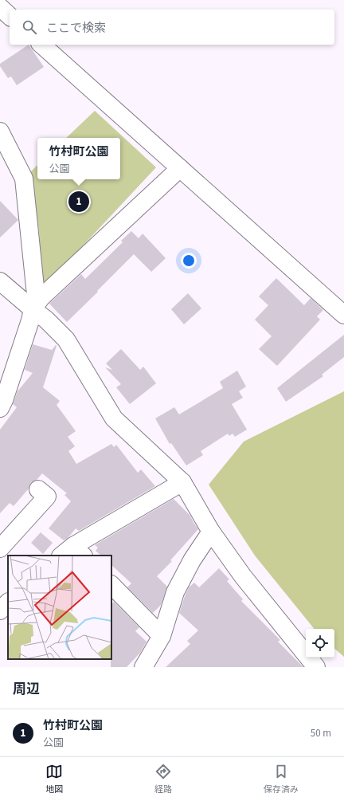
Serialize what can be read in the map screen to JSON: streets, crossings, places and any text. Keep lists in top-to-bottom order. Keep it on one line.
{"page":{"search":"ここで検索","popup":["竹村町公園","公園"],"pins":"1","heading":"周辺","list":[{"mark":"1","name":"竹村町公園","note":"公園","value":"50 m"}],"nav":["地図","経路","保存済み"]}}
